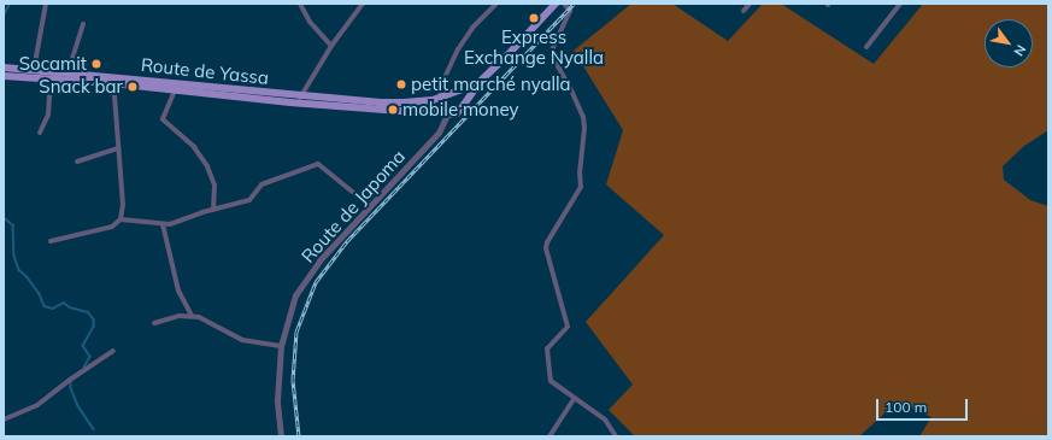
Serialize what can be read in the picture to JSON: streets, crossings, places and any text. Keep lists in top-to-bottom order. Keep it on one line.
{"streets":{"main road":["Route de Yassa"],"street":["Route de Japoma"]},"places":["Express Exchange Nyalla","Socamit","petit marché nyalla","Snack bar","mobile money"],"scale_bar":"100 m","north":"bottom right"}
